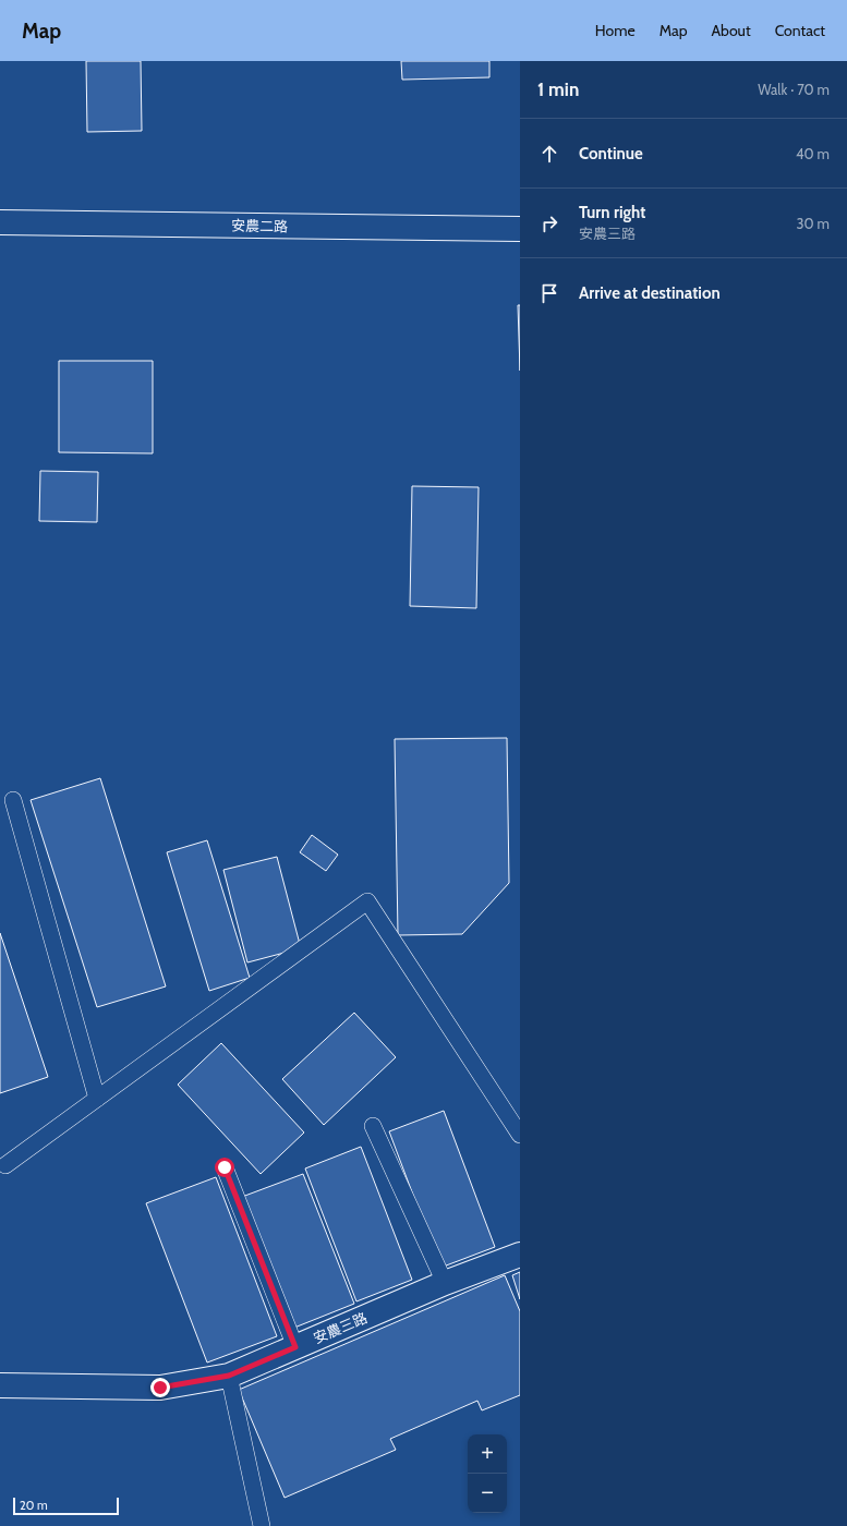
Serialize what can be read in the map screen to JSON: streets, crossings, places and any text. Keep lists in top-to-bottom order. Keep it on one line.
{"streets":{"street":["安農二路","安農三路"]},"scale_bar":"20 m","page":{"header":"Map","nav":["Home","Map","About","Contact"],"heading":["1 min","Walk · 70 m"],"list":[["Continue","40 m"],["Turn right","安農三路","30 m"],"Arrive at destination"],"map_buttons":["+","−"],"scale":"20 m"}}
